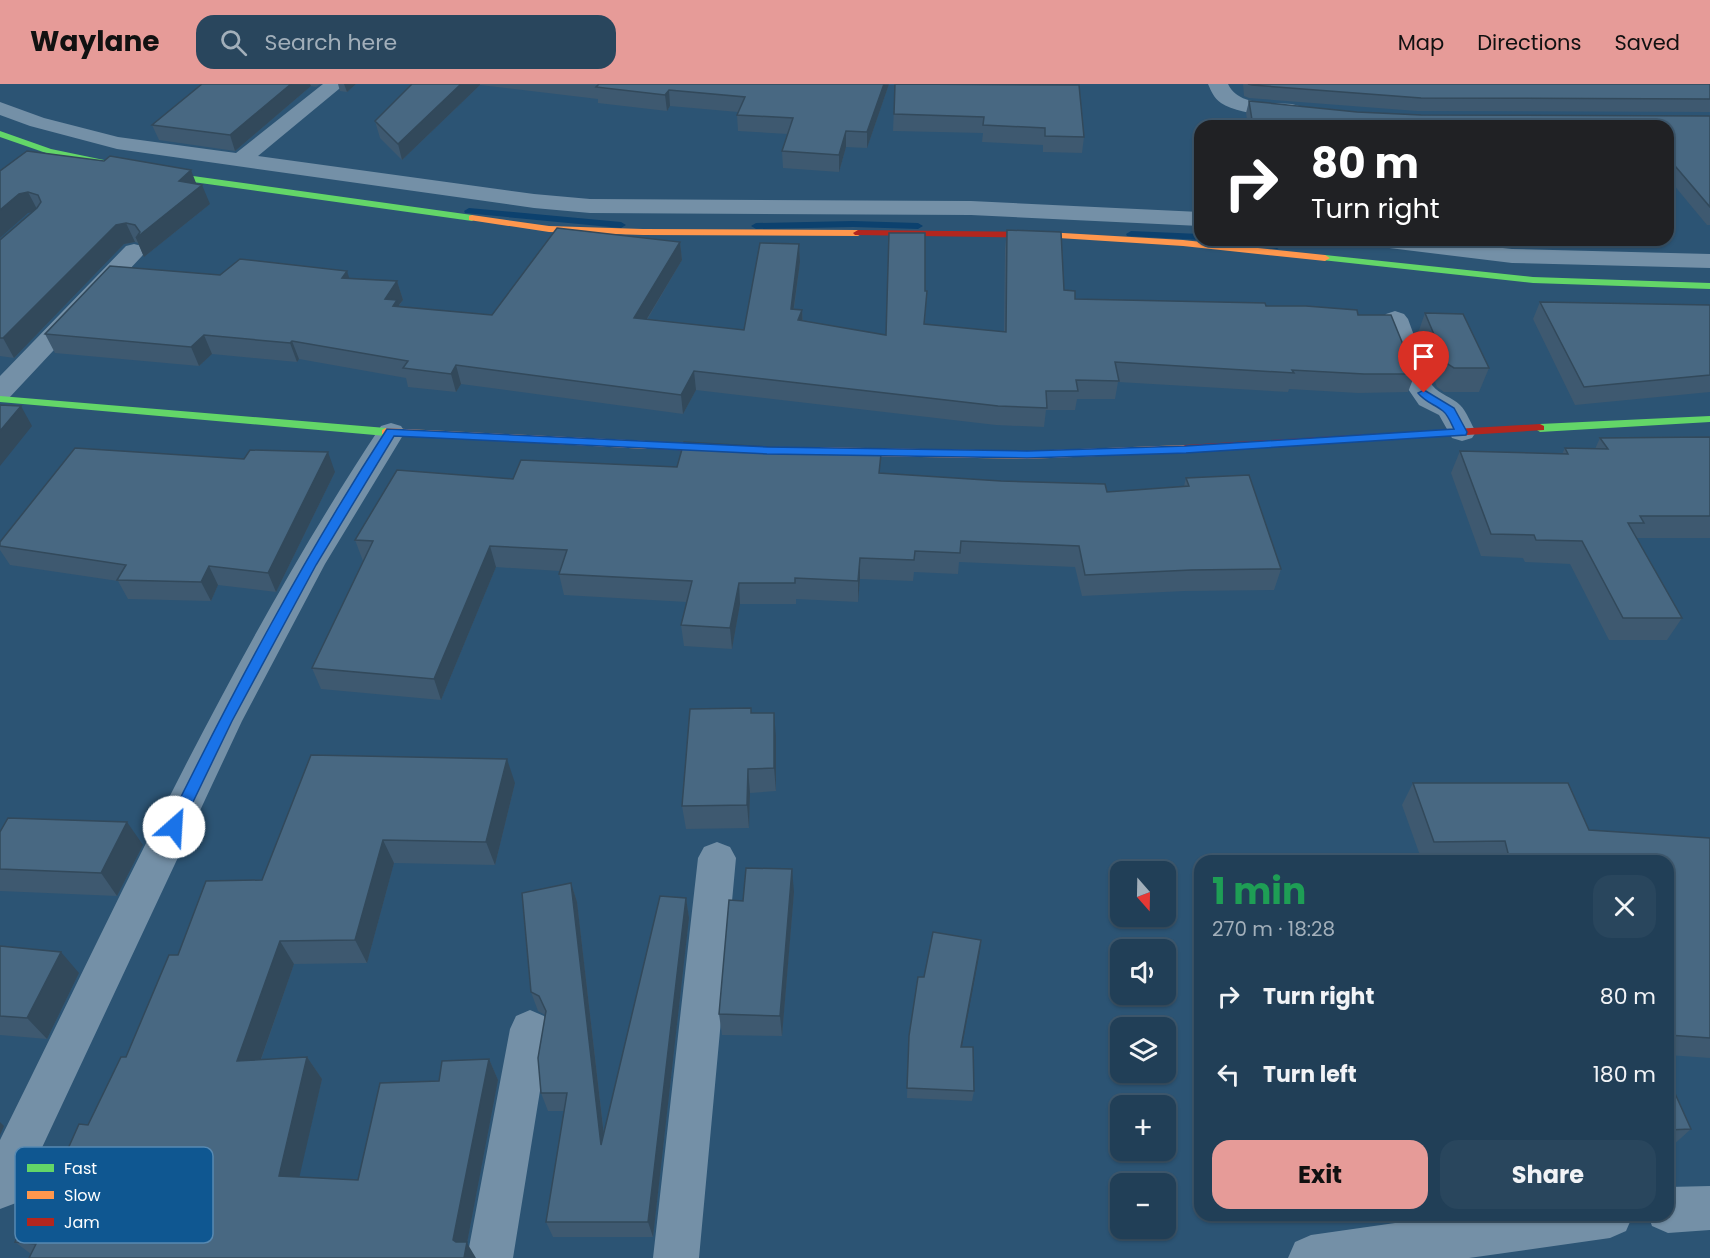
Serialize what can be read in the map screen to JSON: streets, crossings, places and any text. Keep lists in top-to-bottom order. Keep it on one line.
{"legend":["Fast","Slow","Jam"],"north":"bottom","page":{"header":"Waylane","search":"Search here","nav":["Map","Directions","Saved"],"turn":["80 m","Turn right"],"heading":["1 min","270 m · 18:28"],"map_buttons":["+","−"],"list":[{"name":"Turn right","value":"80 m"},{"name":"Turn left","value":"180 m"}],"buttons":["Exit","Share"]}}
